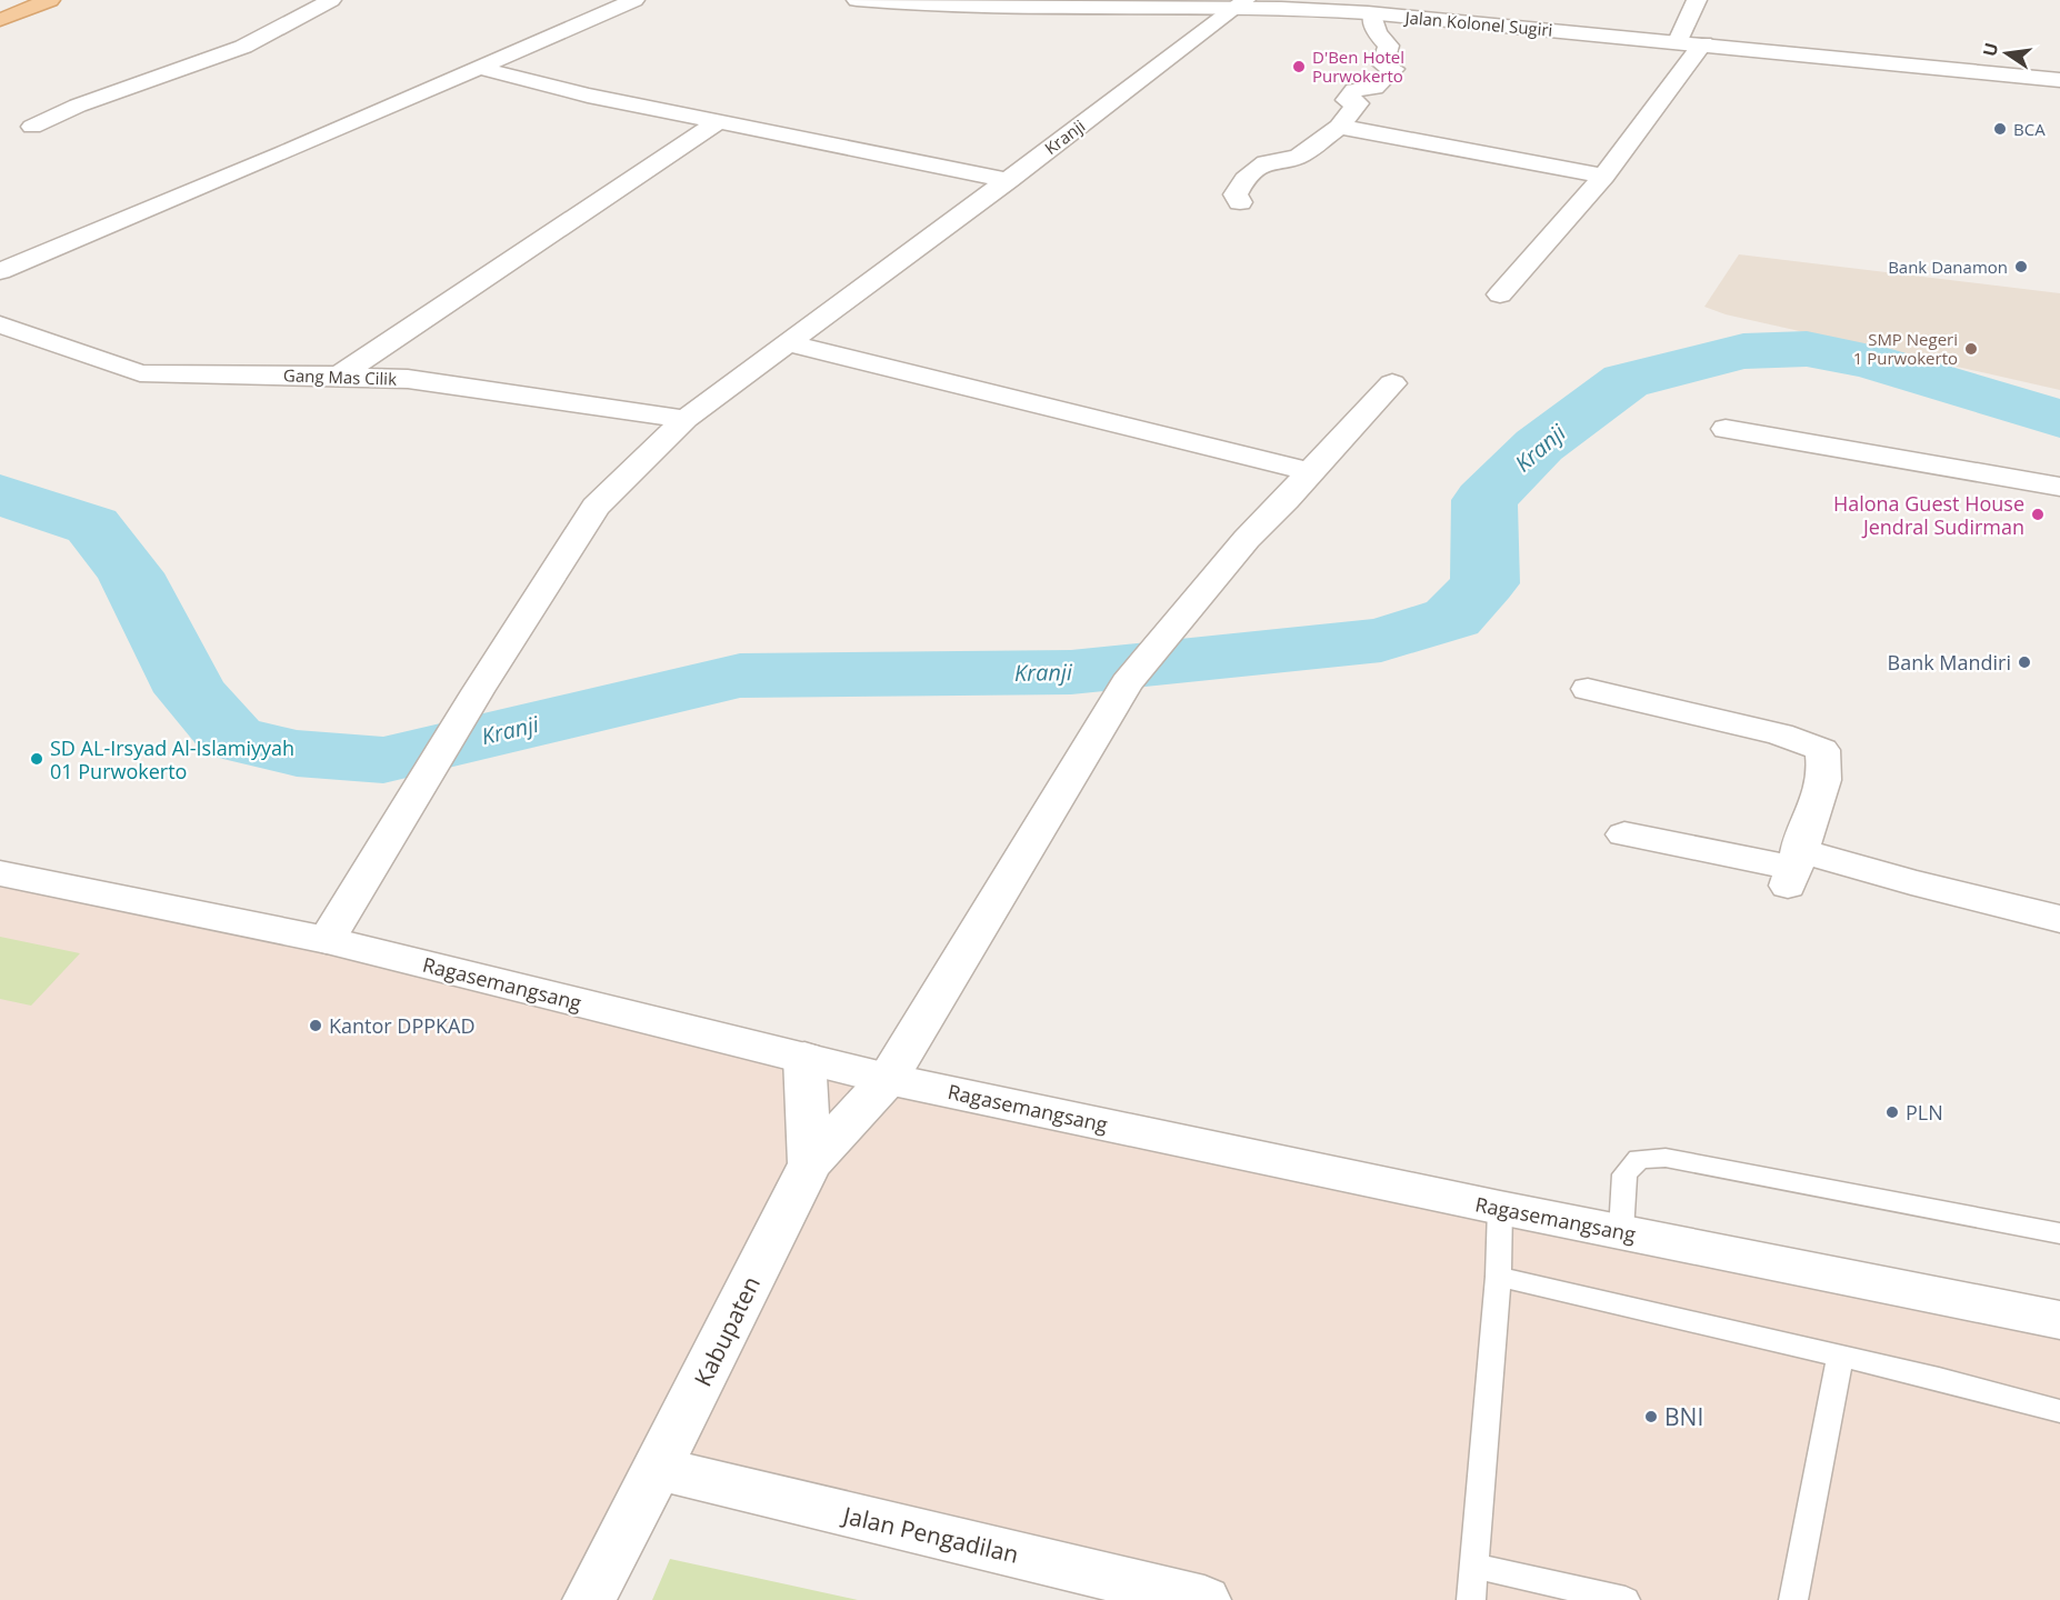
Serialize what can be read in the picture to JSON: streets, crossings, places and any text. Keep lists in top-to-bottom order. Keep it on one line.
{"streets":{"street":["Jalan Kolonel Sugiri","Kranji","Gang Mas Cilik","Ragasemangsang","Kabupaten","Jalan Pengadilan"]},"crossings":[["Jalan Kolonel Sugiri","Kranji"],["Kranji","Gang Mas Cilik"],["Kranji","Ragasemangsang"],["Ragasemangsang","Kabupaten"],["Kabupaten","Jalan Pengadilan"]],"water":["Kranji"],"places":["D'Ben Hotel Purwokerto","BCA","Bank Danamon","SMP Negeri 1 Purwokerto","Halona Guest House Jendral Sudirman","Bank Mandiri","SD AL-Irsyad Al-Islamiyyah 01 Purwokerto","Kantor DPPKAD","PLN","BNI"],"north":"left"}
